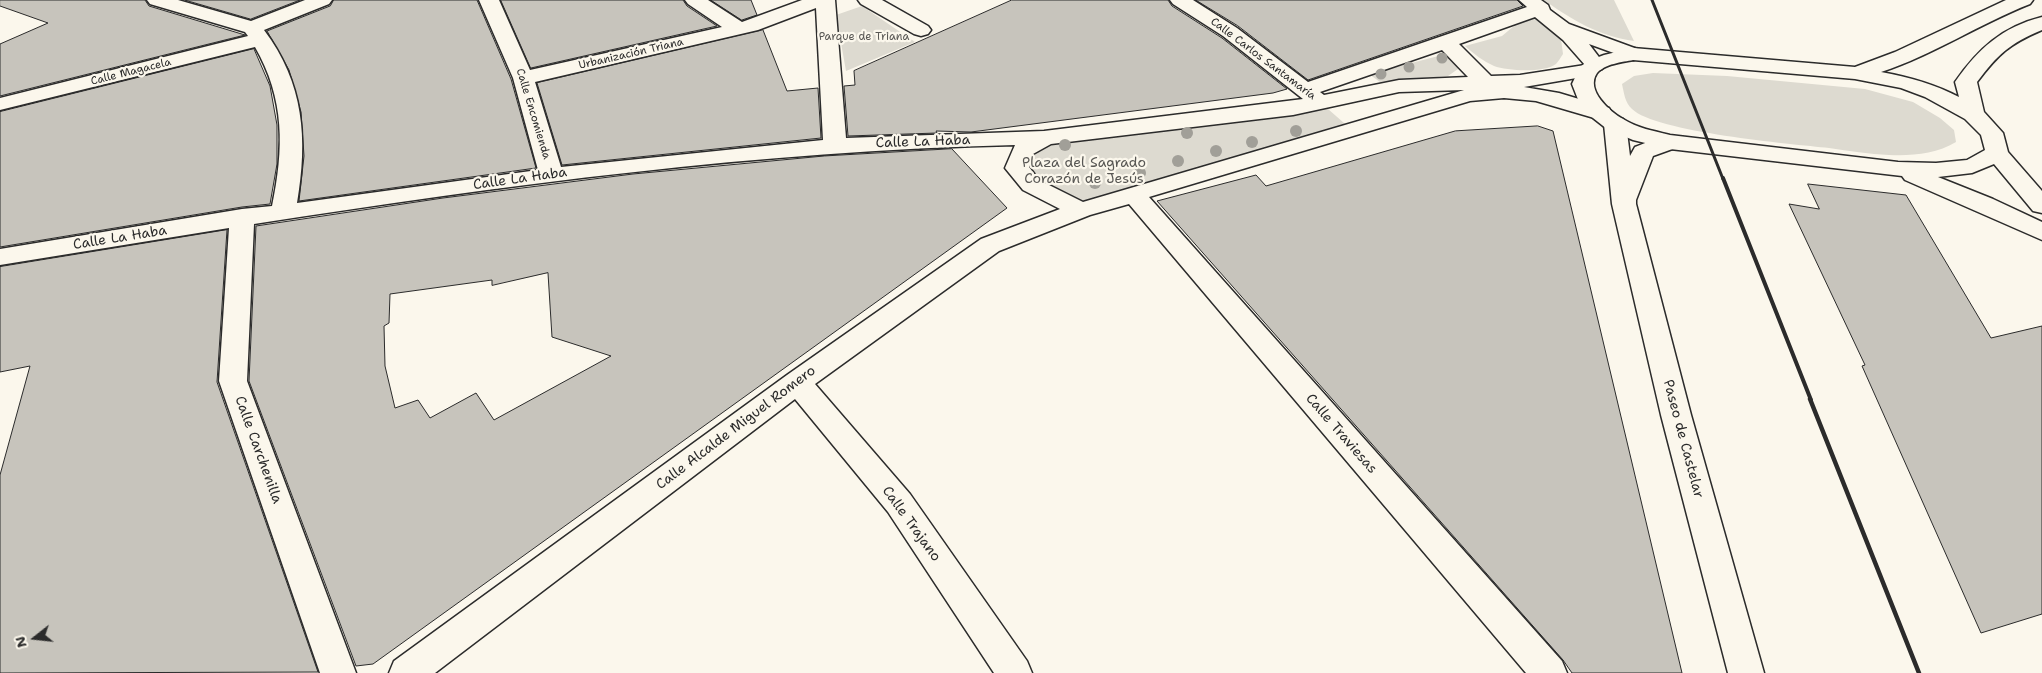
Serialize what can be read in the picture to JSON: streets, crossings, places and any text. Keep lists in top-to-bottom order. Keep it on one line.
{"streets":{"street":["Urbanización Triana","Calle Carlos Santamaría","Calle Magacela","Calle Encomienda","Calle La Haba","Calle Alcalde Miguel Romero","Calle Traviesas","Paseo de Castelar","Calle Carchenilla","Calle Trajano"]},"crossings":[["Urbanización Triana","Calle Encomienda"],["Urbanización Triana","Calle La Haba"],["Calle Encomienda","Calle La Haba"],["Calle La Haba","Calle Carchenilla"],["Calle Alcalde Miguel Romero","Calle Trajano"]],"parks":["Parque de Triana","Plaza del Sagrado Corazón de Jesús"],"north":"left"}
